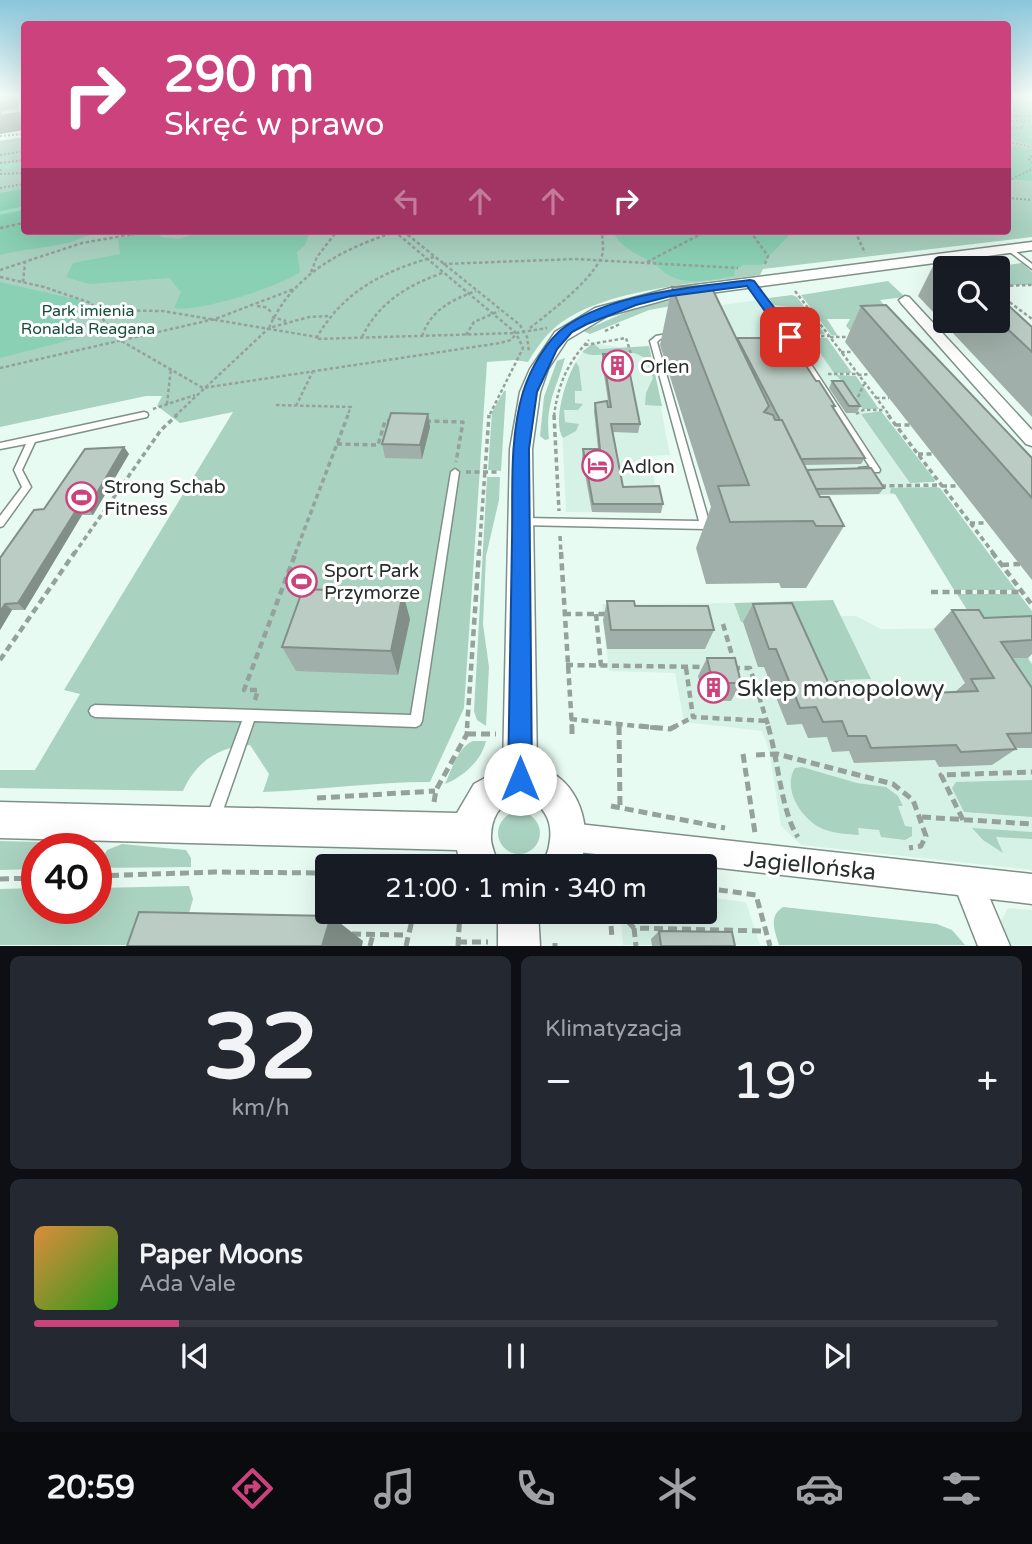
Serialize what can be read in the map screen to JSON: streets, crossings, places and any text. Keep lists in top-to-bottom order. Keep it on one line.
{"streets":{"street":["Jagiellońska"]},"parks":["Park imienia Ronalda Reagana"],"places":{"building":["Orlen","Sklep monopolowy"],"hotel":["Adlon"],"sports":["Strong Schab Fitness","Sport Park Przymorze"]},"page":{"turn":["290 m","Skręć w prawo"],"limit":"40","trip":"21:00 · 1 min · 340 m","tile":[["32","km/h"],"Klimatyzacja"],"heat":["−","19°","+"],"song":["Paper Moons","Ada Vale"],"tabs":"20:59"}}
